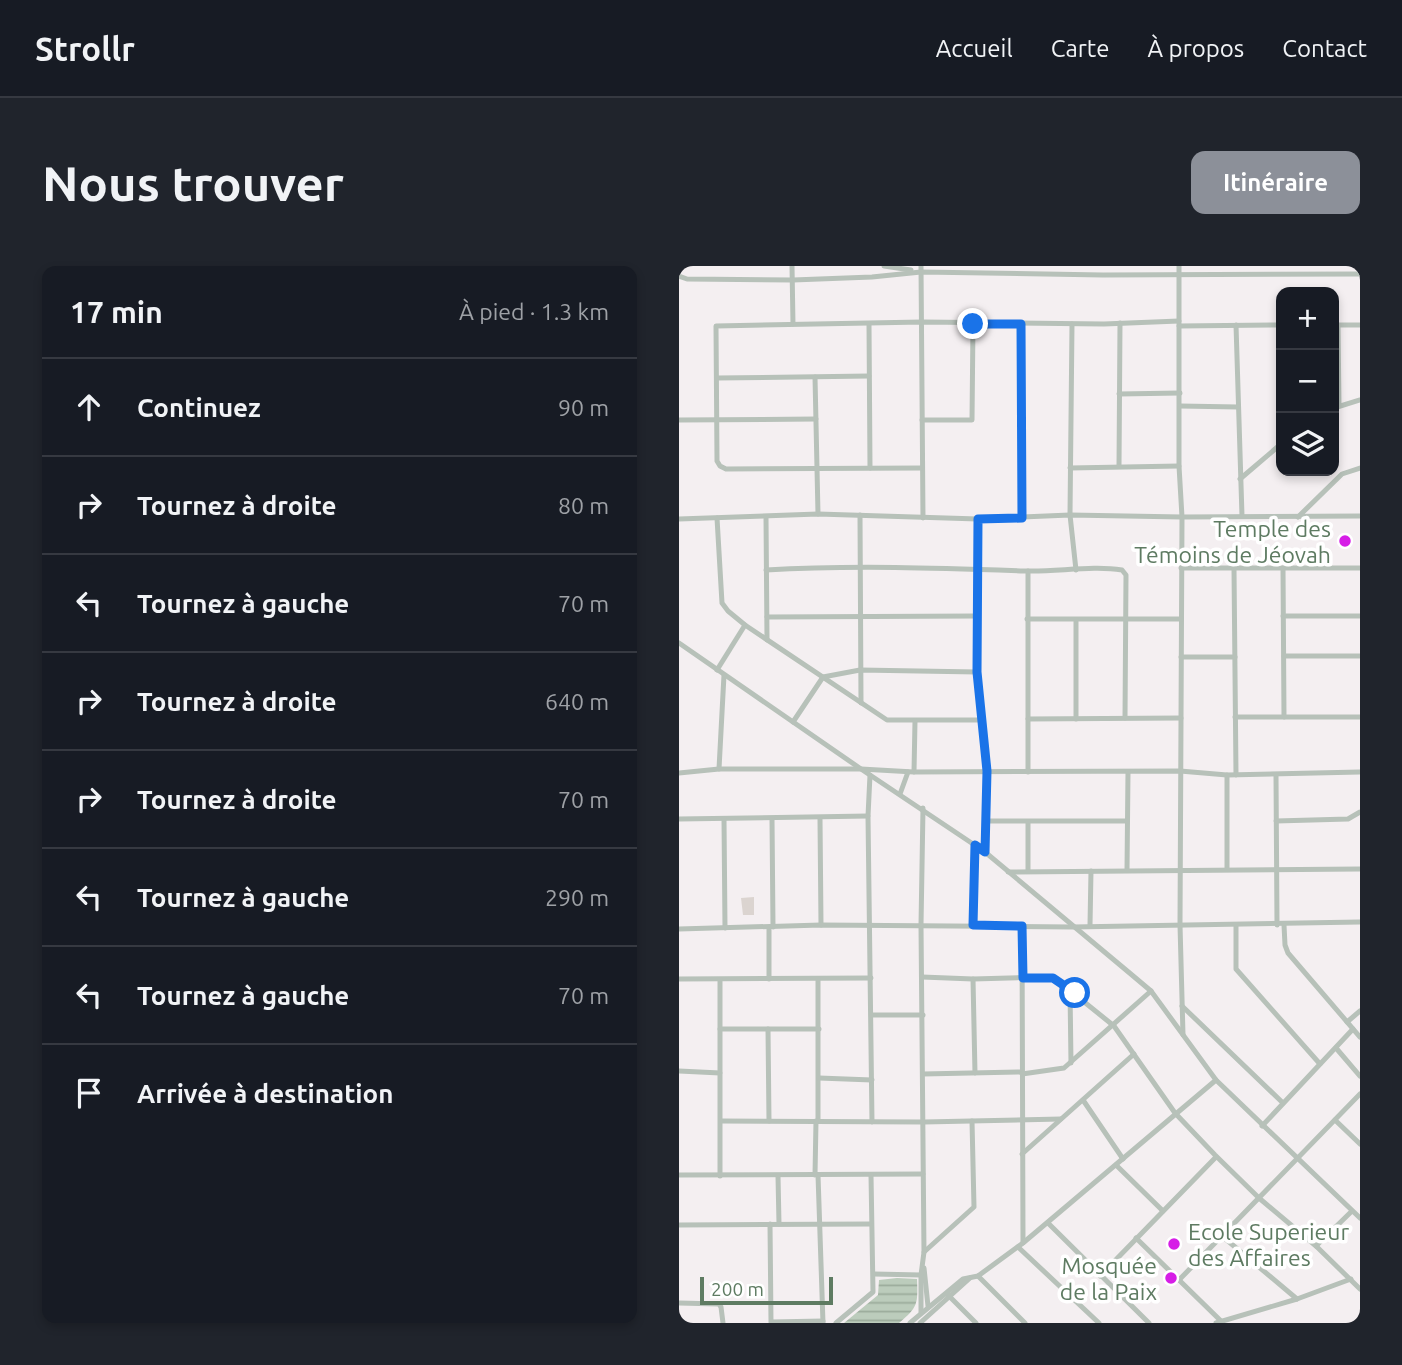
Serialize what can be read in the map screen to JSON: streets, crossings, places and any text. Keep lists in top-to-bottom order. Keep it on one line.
{"places":["Temple des Témoins de Jéovah","Ecole Superieur des Affaires","Mosquée de la Paix"],"scale_bar":"200 m","page":{"header":"Strollr","nav":["Accueil","Carte","À propos","Contact"],"buttons":"Itinéraire","title":"Nous trouver","heading":["17 min","À pied · 1.3 km"],"map_buttons":["+","−"],"list":[["Continuez","90 m"],["Tournez à droite","80 m"],["Tournez à gauche","70 m"],["Tournez à droite","640 m"],["Tournez à droite","70 m"],["Tournez à gauche","290 m"],["Tournez à gauche","70 m"],"Arrivée à destination"],"scale":"200 m"}}
